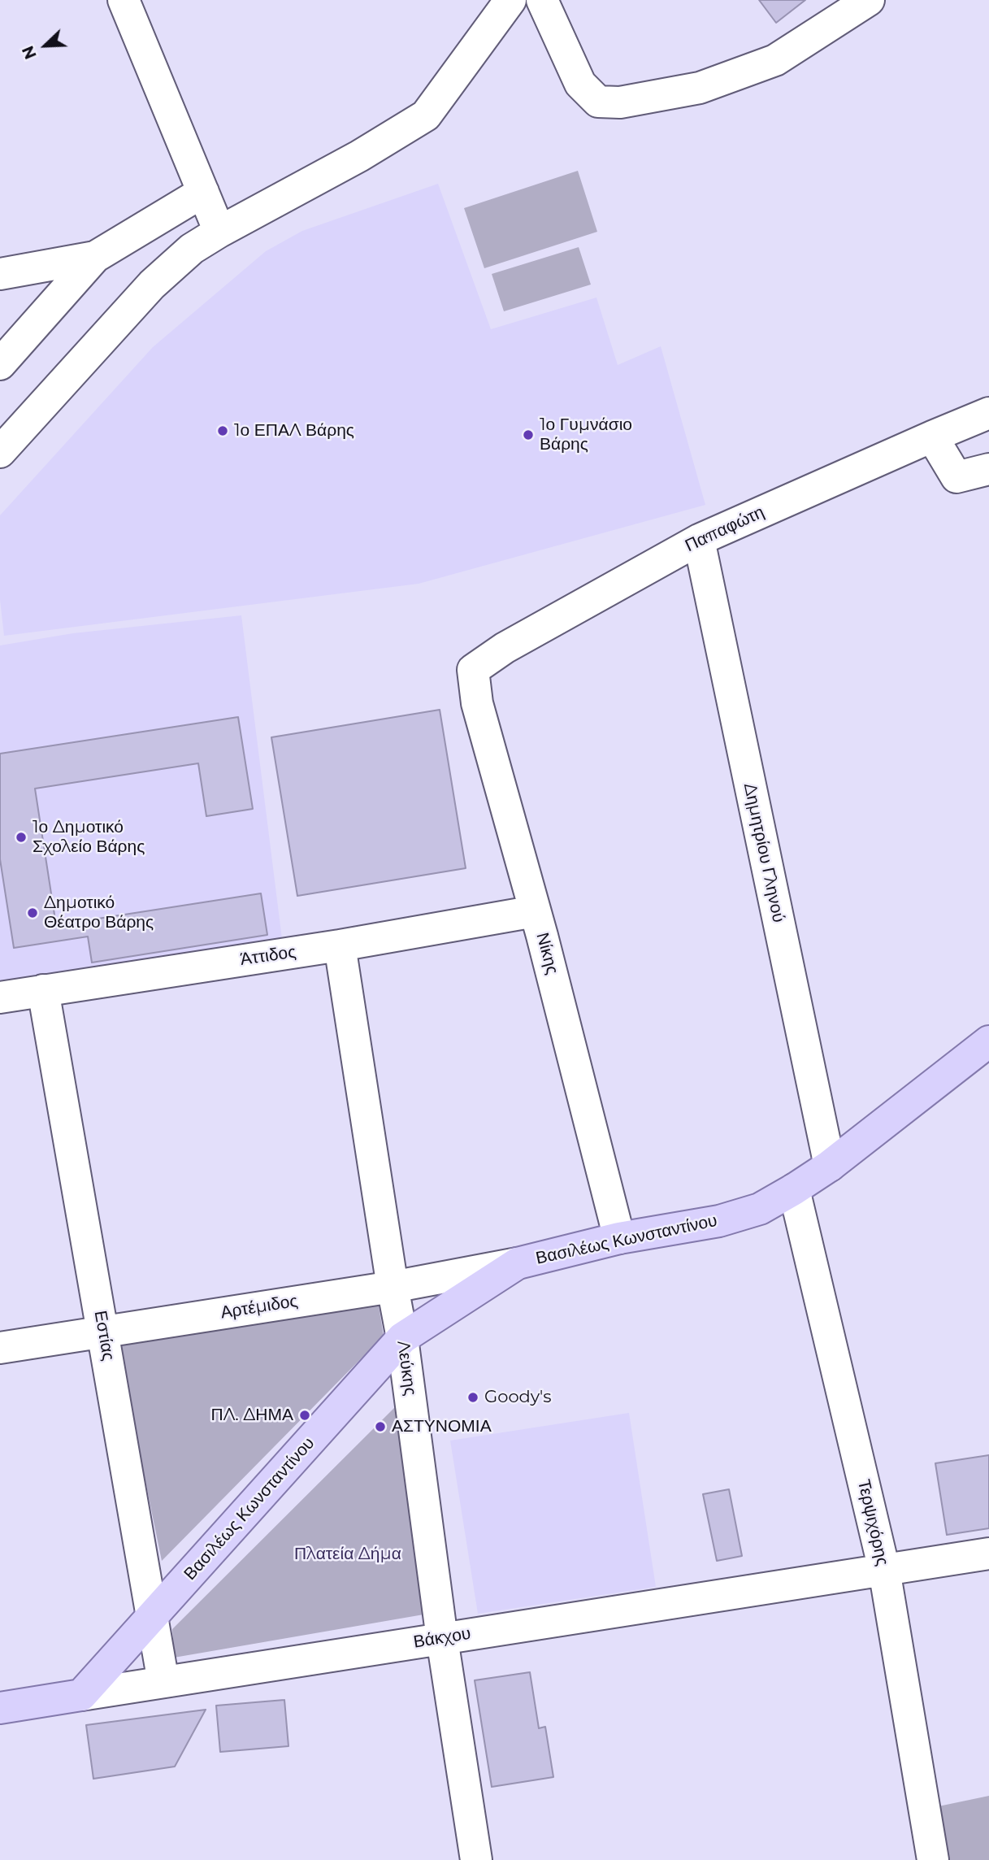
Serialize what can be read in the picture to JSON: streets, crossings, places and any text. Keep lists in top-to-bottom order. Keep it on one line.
{"streets":{"main road":["Βασιλέως Κωνσταντίνου","Βάκχου"],"street":["Παπαφώτη","Δημητρίου Γληνού","Νίκης","Άττιδος","Αρτέμιδος","Εστίας","Λεύκης","Τερψιχόρης"]},"crossings":[["Παπαφώτη","Δημητρίου Γληνού"],["Παπαφώτη","Νίκης"],["Δημητρίου Γληνού","Βασιλέως Κωνσταντίνου"],["Νίκης","Άττιδος"],["Νίκης","Βασιλέως Κωνσταντίνου"],["Άττιδος","Εστίας"],["Άττιδος","Λεύκης"],["Βασιλέως Κωνσταντίνου","Αρτέμιδος"],["Βασιλέως Κωνσταντίνου","Εστίας"],["Βασιλέως Κωνσταντίνου","Λεύκης"],["Βασιλέως Κωνσταντίνου","Τερψιχόρης"],["Βασιλέως Κωνσταντίνου","Βάκχου"],["Αρτέμιδος","Εστίας"],["Αρτέμιδος","Λεύκης"],["Εστίας","Βάκχου"],["Λεύκης","Βάκχου"],["Τερψιχόρης","Βάκχου"]],"parks":["Πλατεία Δήμα"],"places":["1ο ΕΠΑΛ Βάρης","1ο Γυμνάσιο Βάρης","1ο Δημοτικό Σχολείο Βάρης","Δημοτικό Θέατρο Βάρης","Goody's","ΠΛ. ΔΗΜΑ","ΑΣΤΥΝΟΜΙΑ"],"north":"bottom left"}
